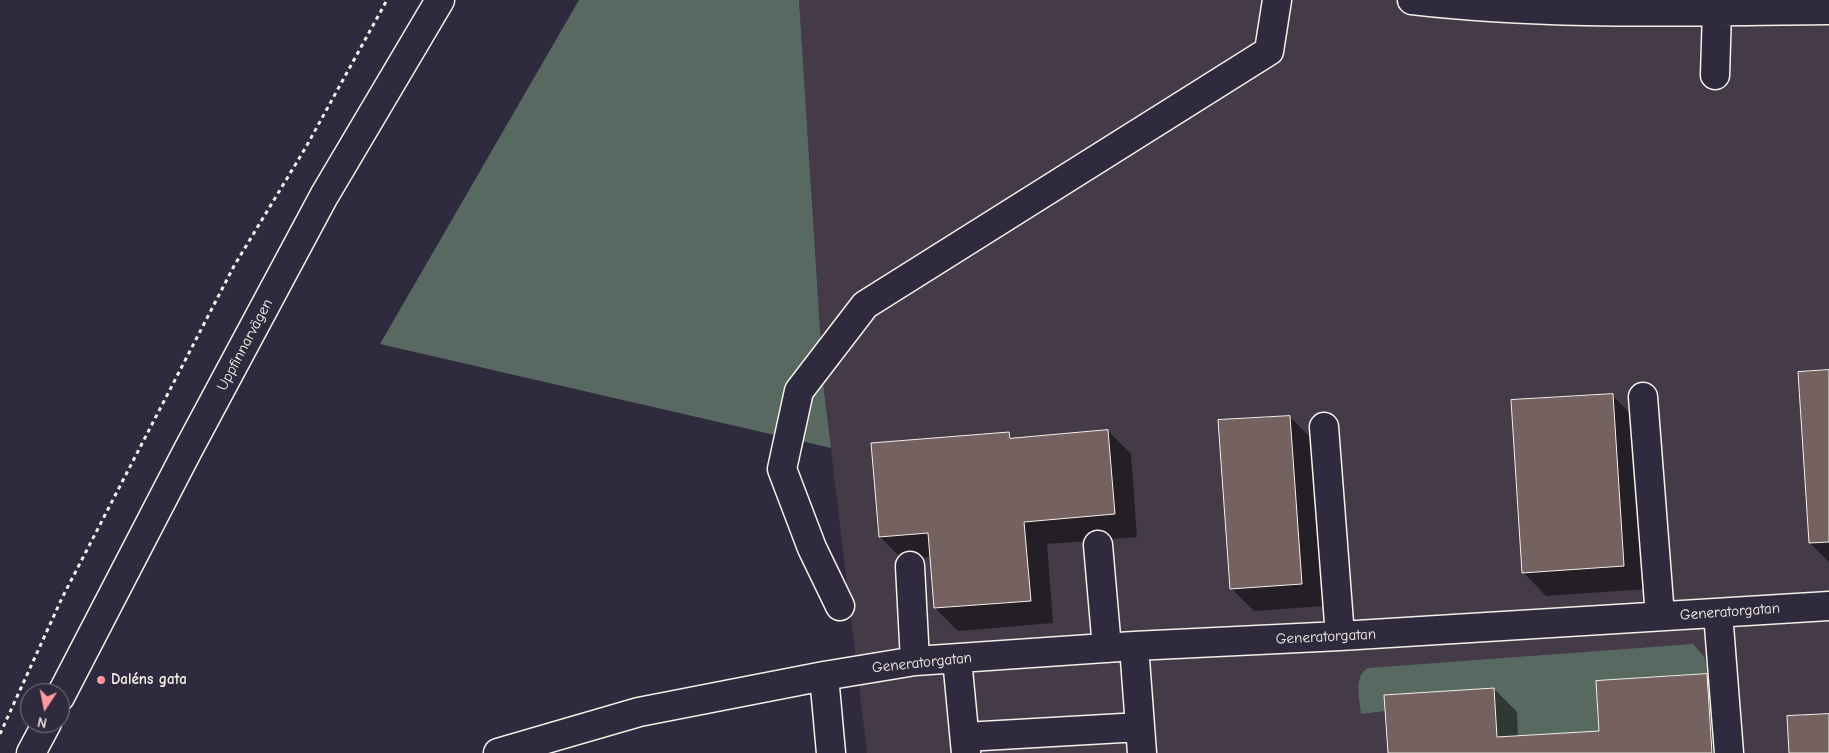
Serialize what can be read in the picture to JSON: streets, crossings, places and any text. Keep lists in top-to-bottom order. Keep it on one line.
{"streets":{"street":["Uppfinnarvägen","Generatorgatan"]},"places":["Daléns gata"],"north":"bottom"}
